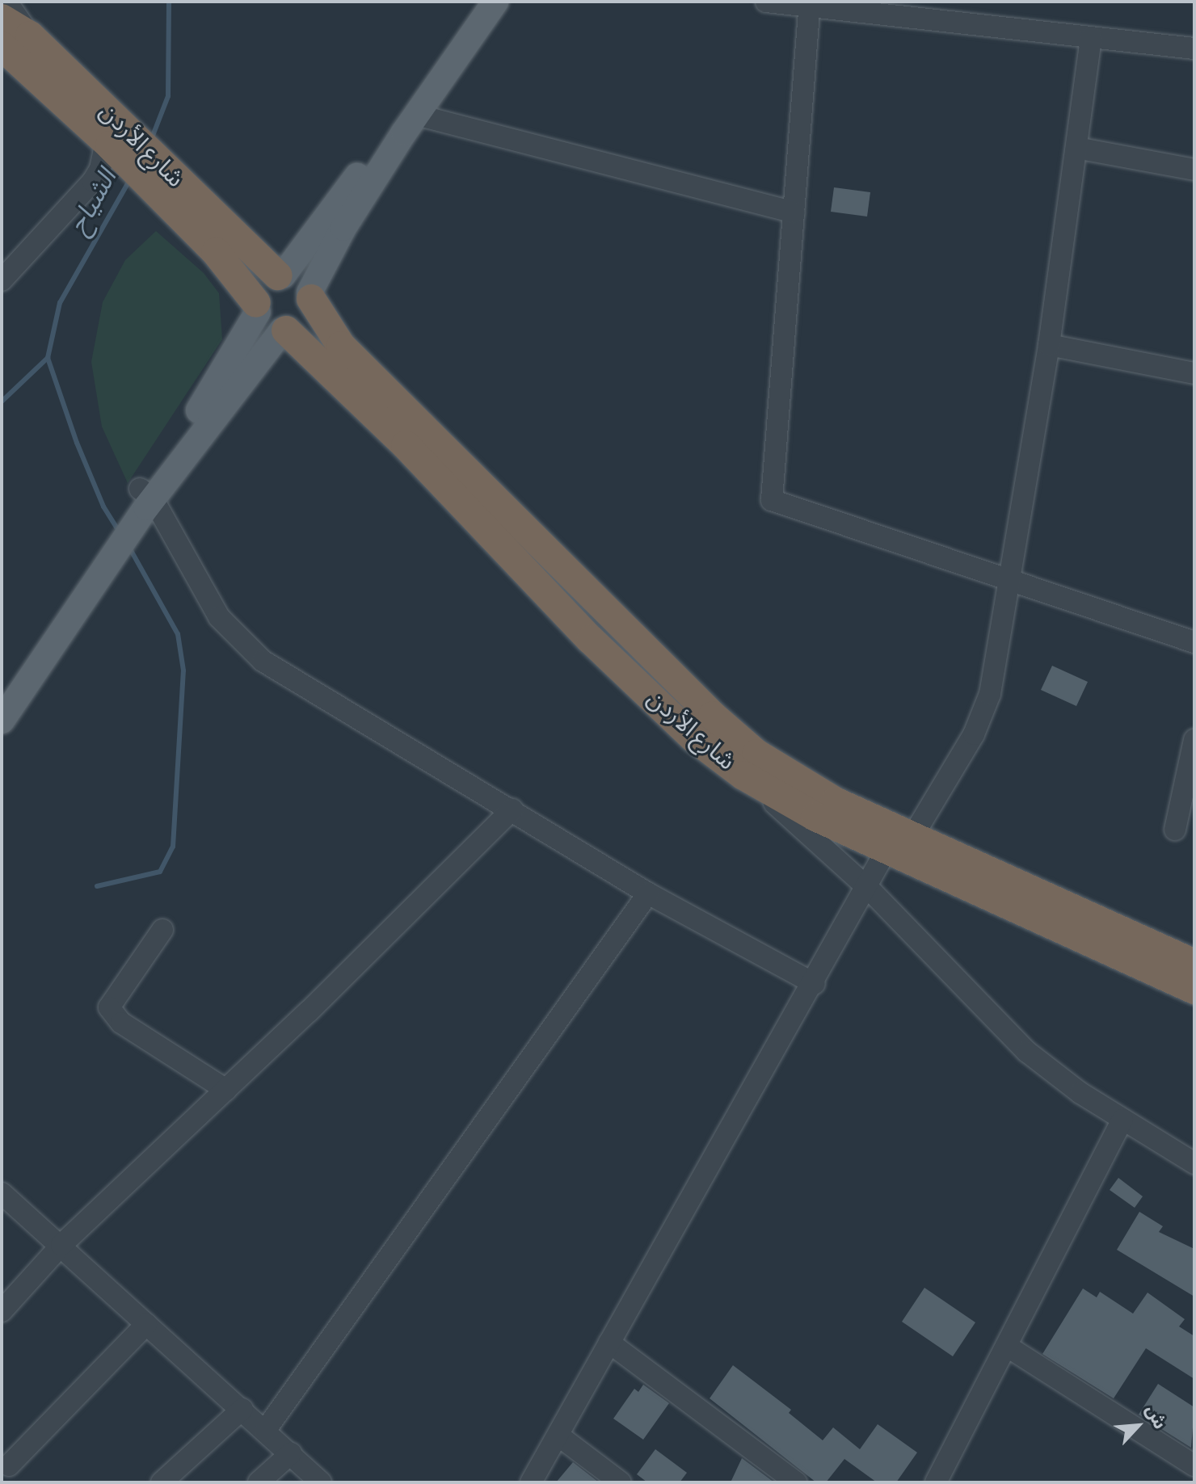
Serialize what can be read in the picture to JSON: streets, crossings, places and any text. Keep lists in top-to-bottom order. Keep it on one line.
{"streets":{"highway":["شارع الأردن"]},"water":["الشياح"],"north":"top right"}
